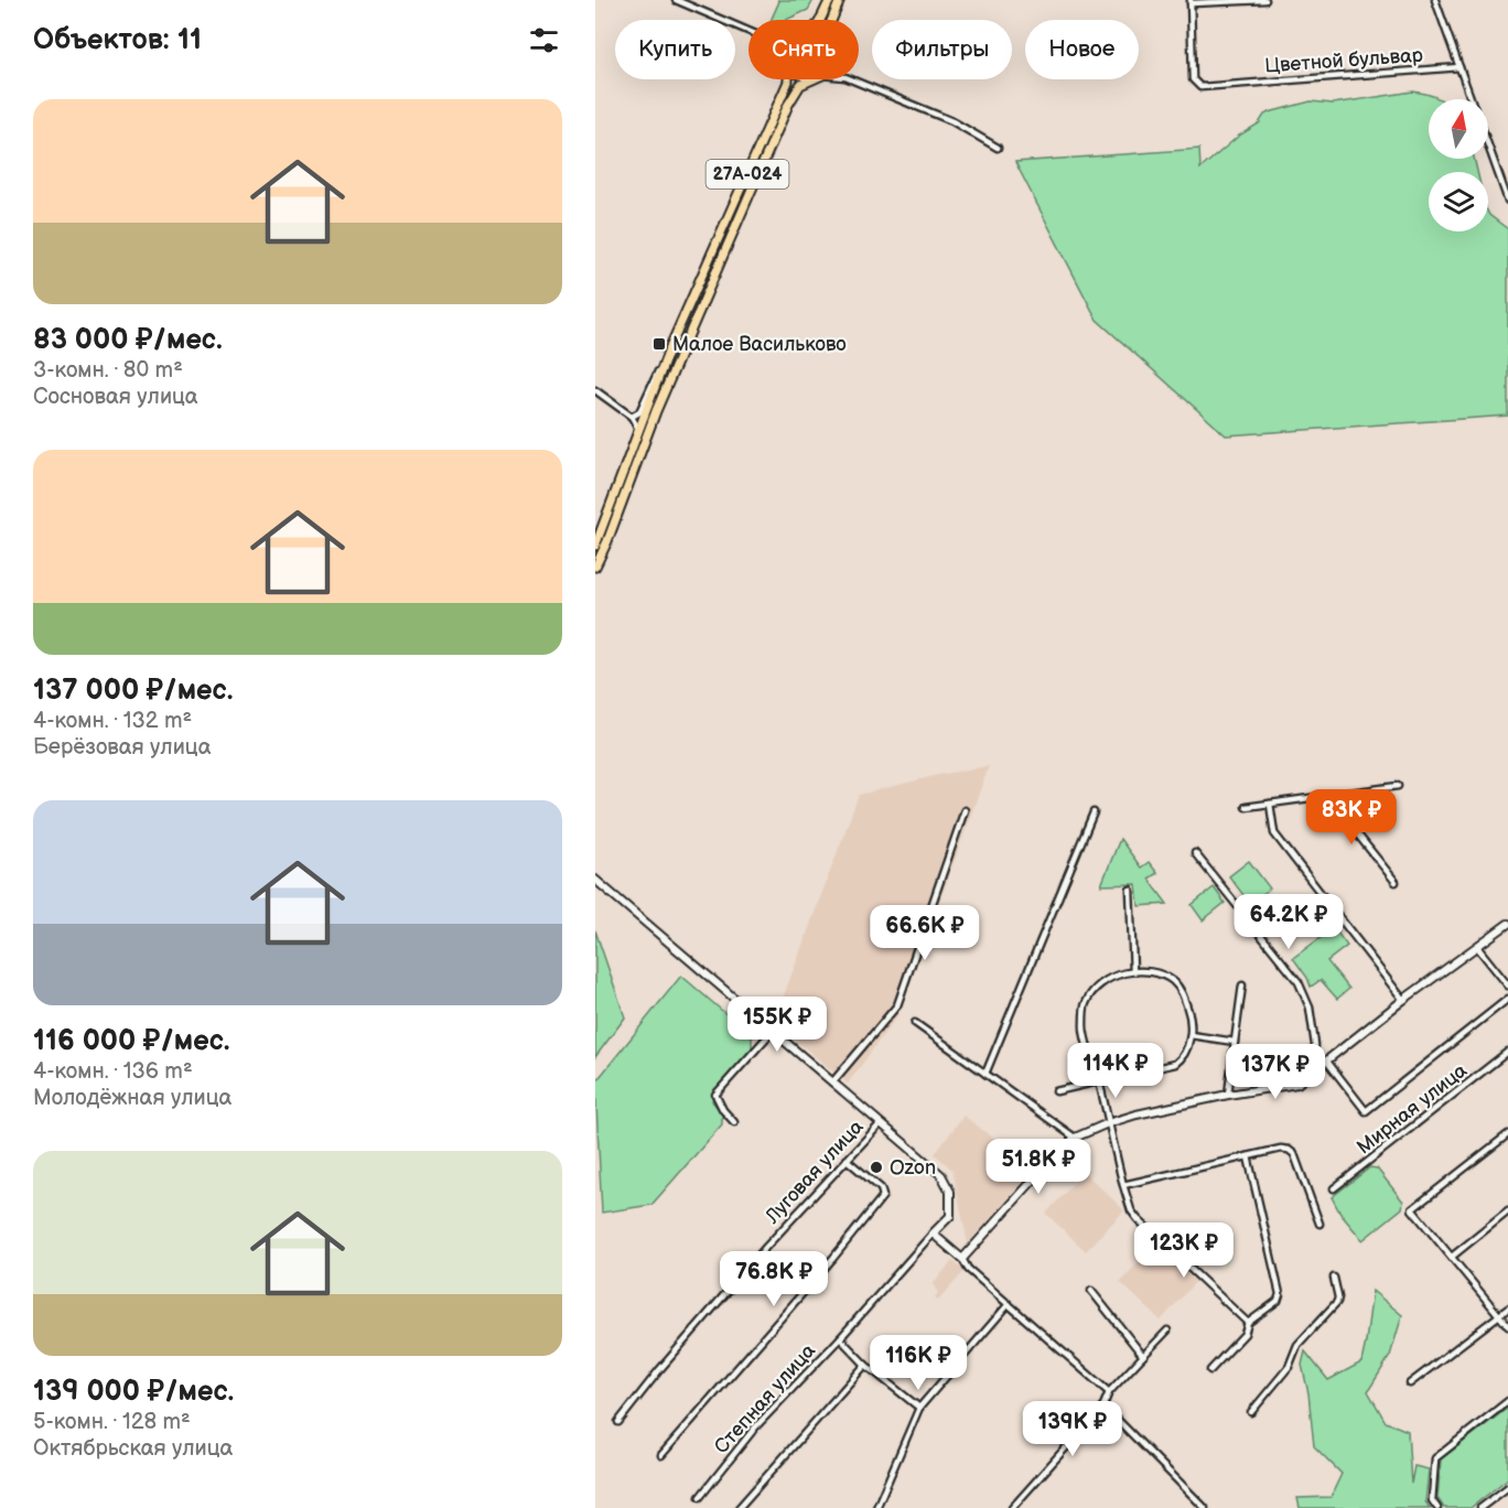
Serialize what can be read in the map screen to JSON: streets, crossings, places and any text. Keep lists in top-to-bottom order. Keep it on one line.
{"streets":{"main road":["27А-024"],"street":["Цветной бульвар","Мирная улица","Луговая улица","Степная улица"]},"places":{"transit":["Малое Васильково"],"other":["Ozon"]},"north":"top","page":{"heading":"Объектов: 11","chip":["Купить","Снять","Фильтры","Новое"],"list":[{"name":"83 000 ₽/мес.","note":"3-комн. · 80 m² · Сосновая улица"},{"name":"137 000 ₽/мес.","note":"4-комн. · 132 m² · Берёзовая улица"},{"name":"116 000 ₽/мес.","note":"4-комн. · 136 m² · Молодёжная улица"},{"name":"139 000 ₽/мес.","note":"5-комн. · 128 m² · Октябрьская улица"}],"price":["83K ₽","64.2K ₽","66.6K ₽","155K ₽","114K ₽","137K ₽","51.8K ₽","123K ₽","76.8K ₽","116K ₽","139K ₽"]}}
